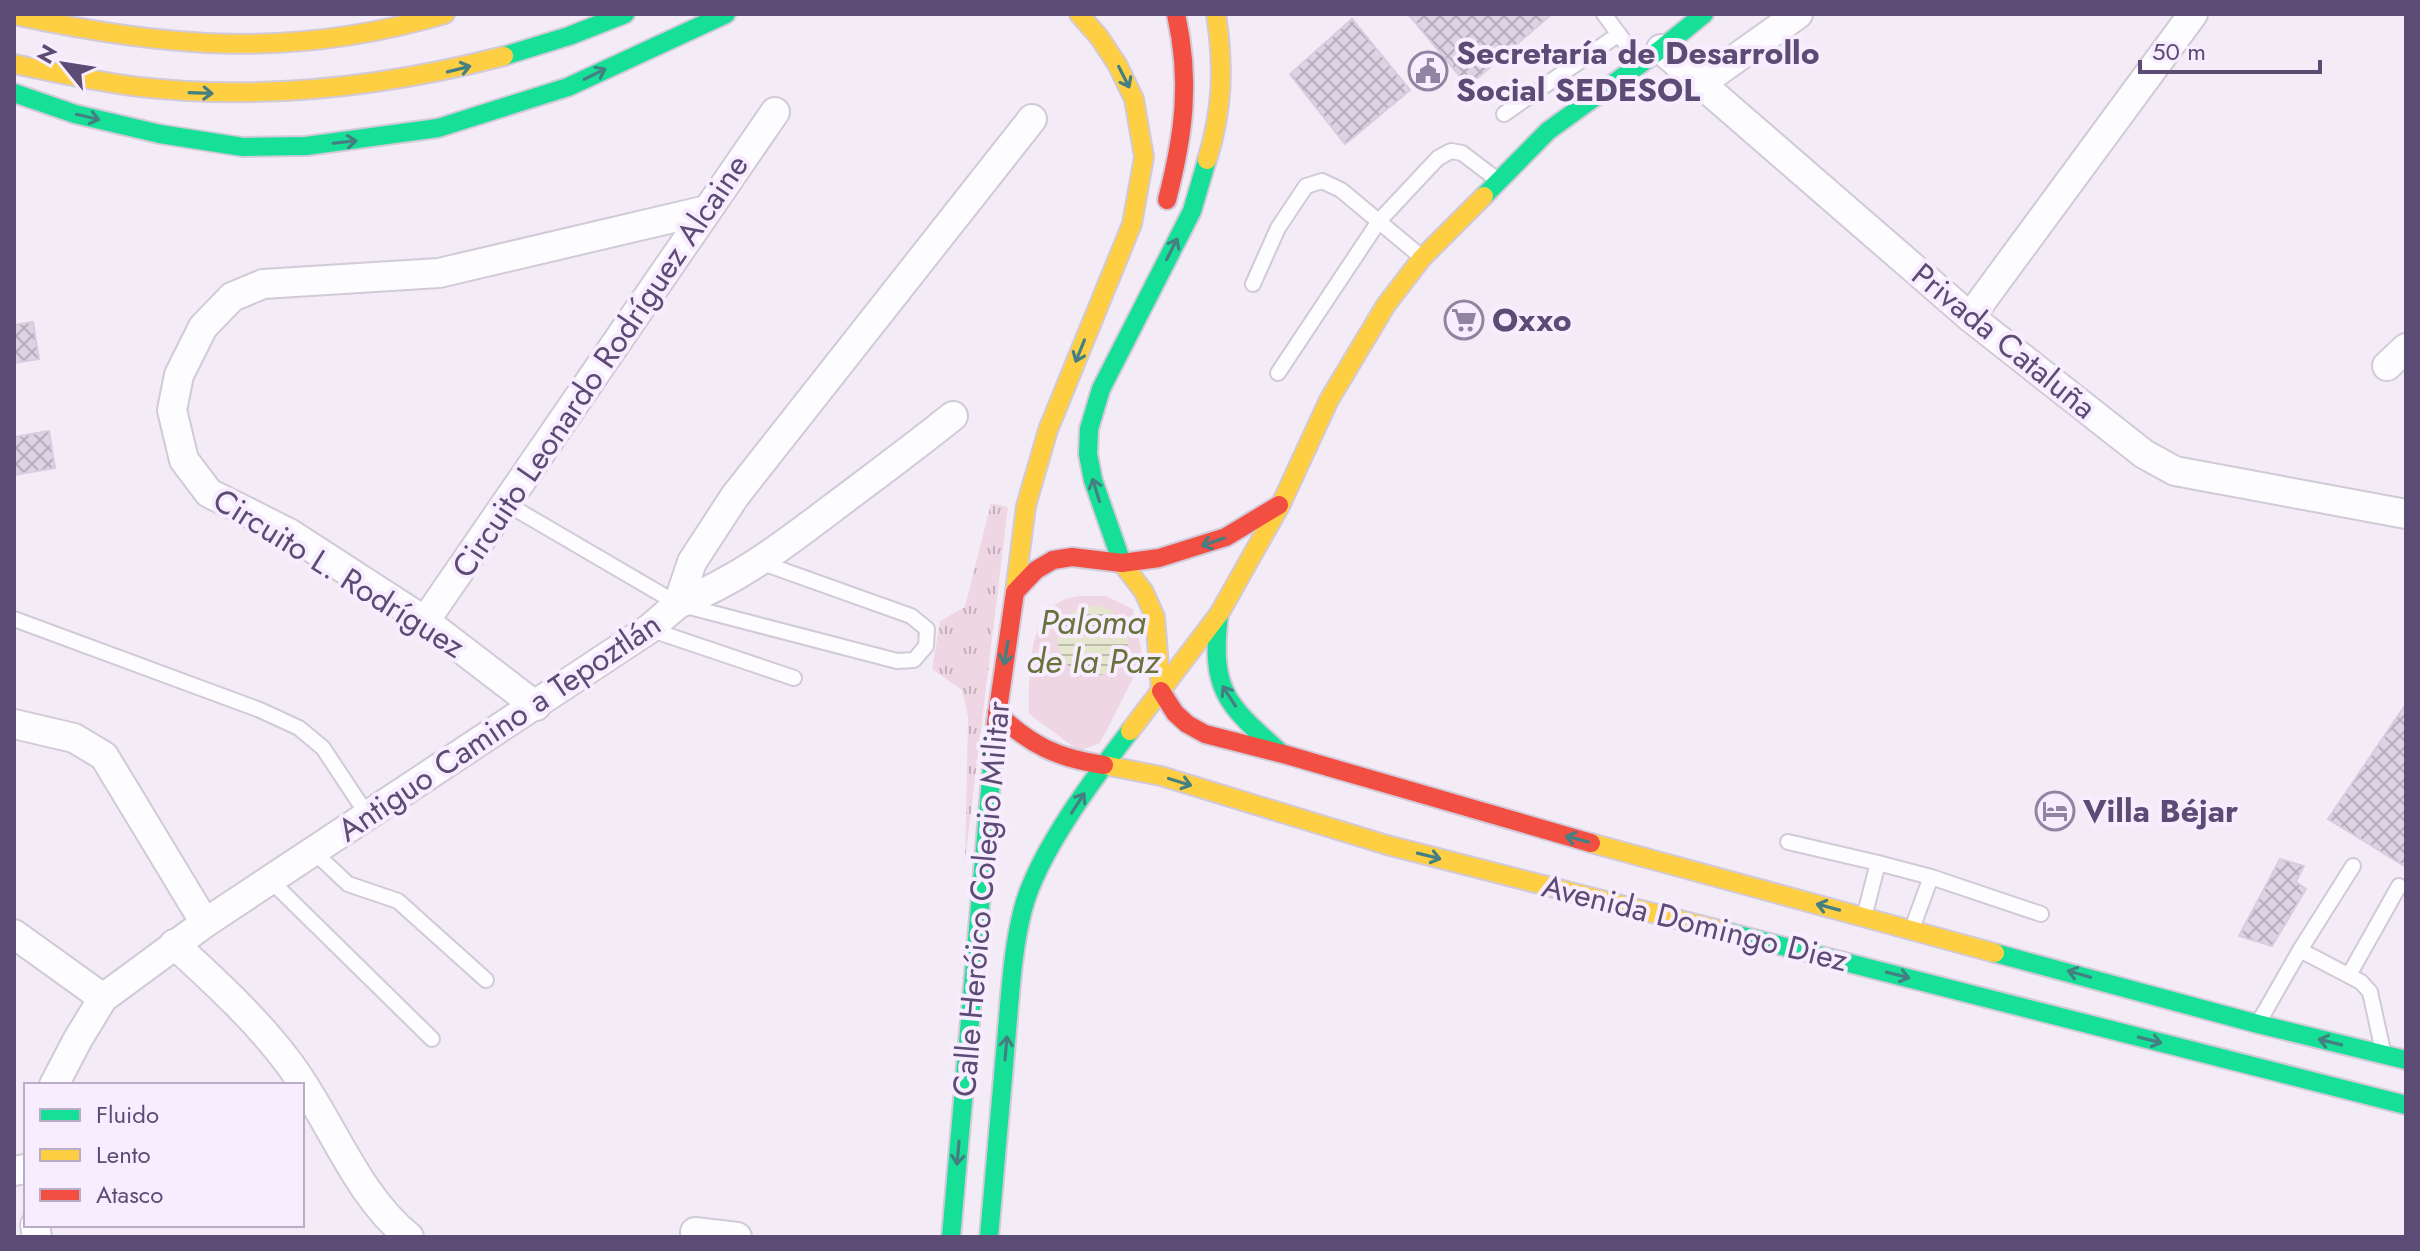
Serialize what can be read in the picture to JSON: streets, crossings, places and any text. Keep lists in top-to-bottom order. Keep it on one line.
{"streets":{"main road":["Calle Heróico Colegio Militar","Avenida Domingo Diez"],"street":["Privada Cataluña","Circuito Leonardo Rodríguez Alcaine","Circuito L. Rodríguez","Antiguo Camino a Tepoztlán"]},"crossings":[["Privada Cataluña","Calle Heróico Colegio Militar"],["Circuito Leonardo Rodríguez Alcaine","Circuito L. Rodríguez"],["Circuito L. Rodríguez","Antiguo Camino a Tepoztlán"],["Calle Heróico Colegio Militar","Avenida Domingo Diez"]],"water":["Paloma de la Paz"],"places":{"public building":["Secretaría de Desarrollo Social SEDESOL"],"supermarket":["Oxxo"],"hotel":["Villa Béjar"]},"legend":["Fluido","Lento","Atasco"],"scale_bar":"50 m","north":"top left"}
